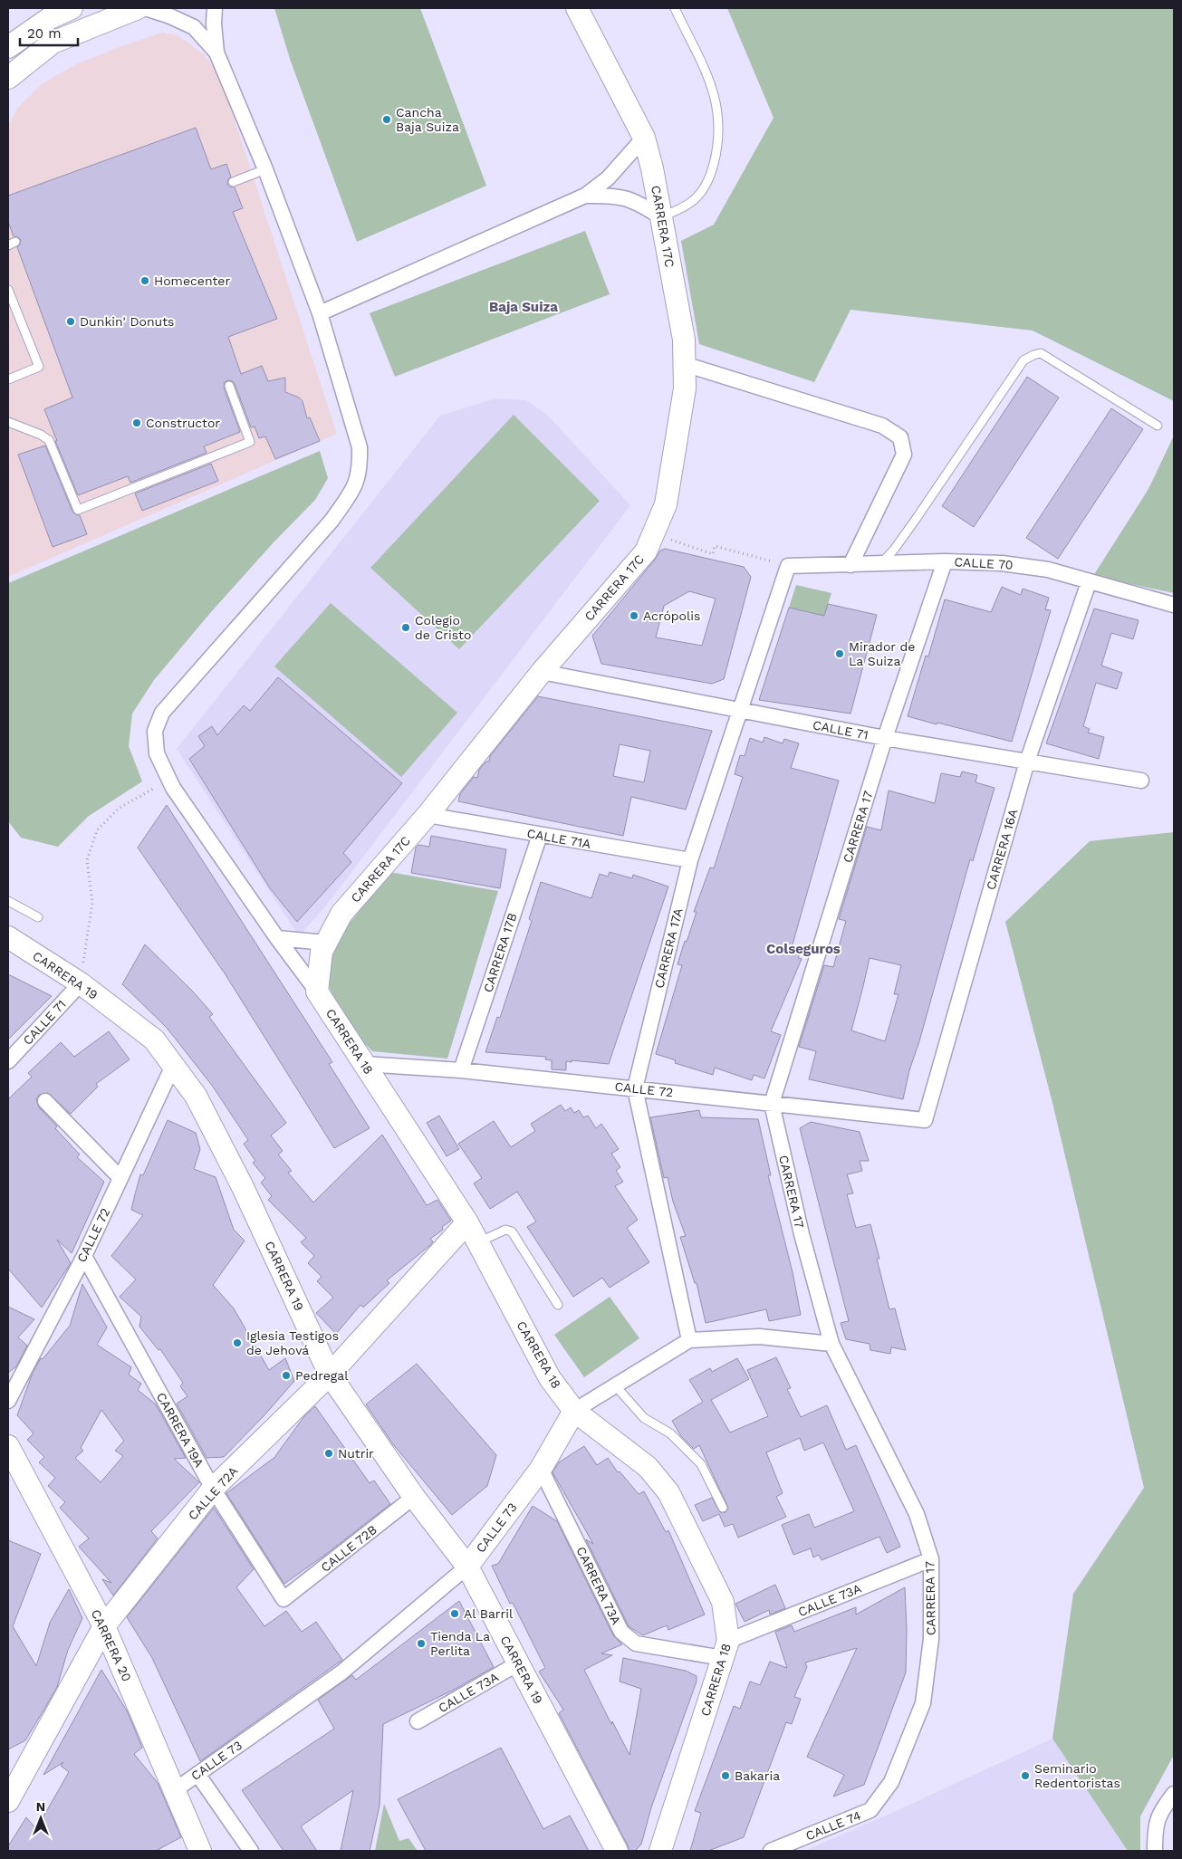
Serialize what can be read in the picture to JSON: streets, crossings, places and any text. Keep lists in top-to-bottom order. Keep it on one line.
{"streets":{"street":["CARRERA 17C","CALLE 70","CALLE 71","CARRERA 17","CALLE 71A","CARRERA 16A","CARRERA 17A","CARRERA 17B","CARRERA 19","CARRERA 18","CALLE 72","CARRERA 19A","CALLE 72A","CALLE 73","CALLE 72B","CARRERA 73A","CALLE 73A","CARRERA 20","CALLE 74"]},"crossings":[["CARRERA 17C","CALLE 71"],["CARRERA 17C","CALLE 71A"],["CARRERA 17C","CARRERA 18"],["CALLE 70","CARRERA 17"],["CALLE 70","CARRERA 16A"],["CALLE 70","CARRERA 17A"],["CALLE 71","CARRERA 17"],["CALLE 71","CARRERA 16A"],["CALLE 71","CARRERA 17A"],["CALLE 71","CARRERA 19"],["CARRERA 17","CALLE 72"],["CARRERA 17","CALLE 73"],["CARRERA 17","CALLE 73A"],["CARRERA 17","CALLE 74"],["CALLE 71A","CARRERA 17A"],["CALLE 71A","CARRERA 17B"],["CARRERA 16A","CALLE 72"],["CARRERA 17A","CALLE 72"],["CARRERA 17A","CALLE 73"],["CARRERA 17B","CALLE 72"],["CARRERA 19","CALLE 72"],["CARRERA 19","CALLE 72A"],["CARRERA 19","CALLE 73"],["CARRERA 19","CALLE 72B"],["CARRERA 19","CALLE 73A"],["CARRERA 18","CALLE 72"],["CARRERA 18","CALLE 72A"],["CARRERA 18","CALLE 73"],["CARRERA 18","CARRERA 73A"],["CARRERA 18","CALLE 73A"],["CALLE 72","CARRERA 19A"],["CARRERA 19A","CALLE 72A"],["CARRERA 19A","CALLE 72B"],["CALLE 72A","CARRERA 20"],["CALLE 73","CARRERA 73A"],["CALLE 73","CARRERA 20"],["CARRERA 73A","CALLE 73A"]],"districts":["Baja Suiza","Colseguros"],"places":["Cancha Baja Suiza","Homecenter","Dunkin' Donuts","Constructor","Acrópolis","Colegio de Cristo","Mirador de La Suiza","Iglesia Testigos de Jehová","Pedregal","Nutrir","Al Barril","Tienda La Perlita","Bakaria","Seminario Redentoristas"],"scale_bar":"20 m","north":"top"}
